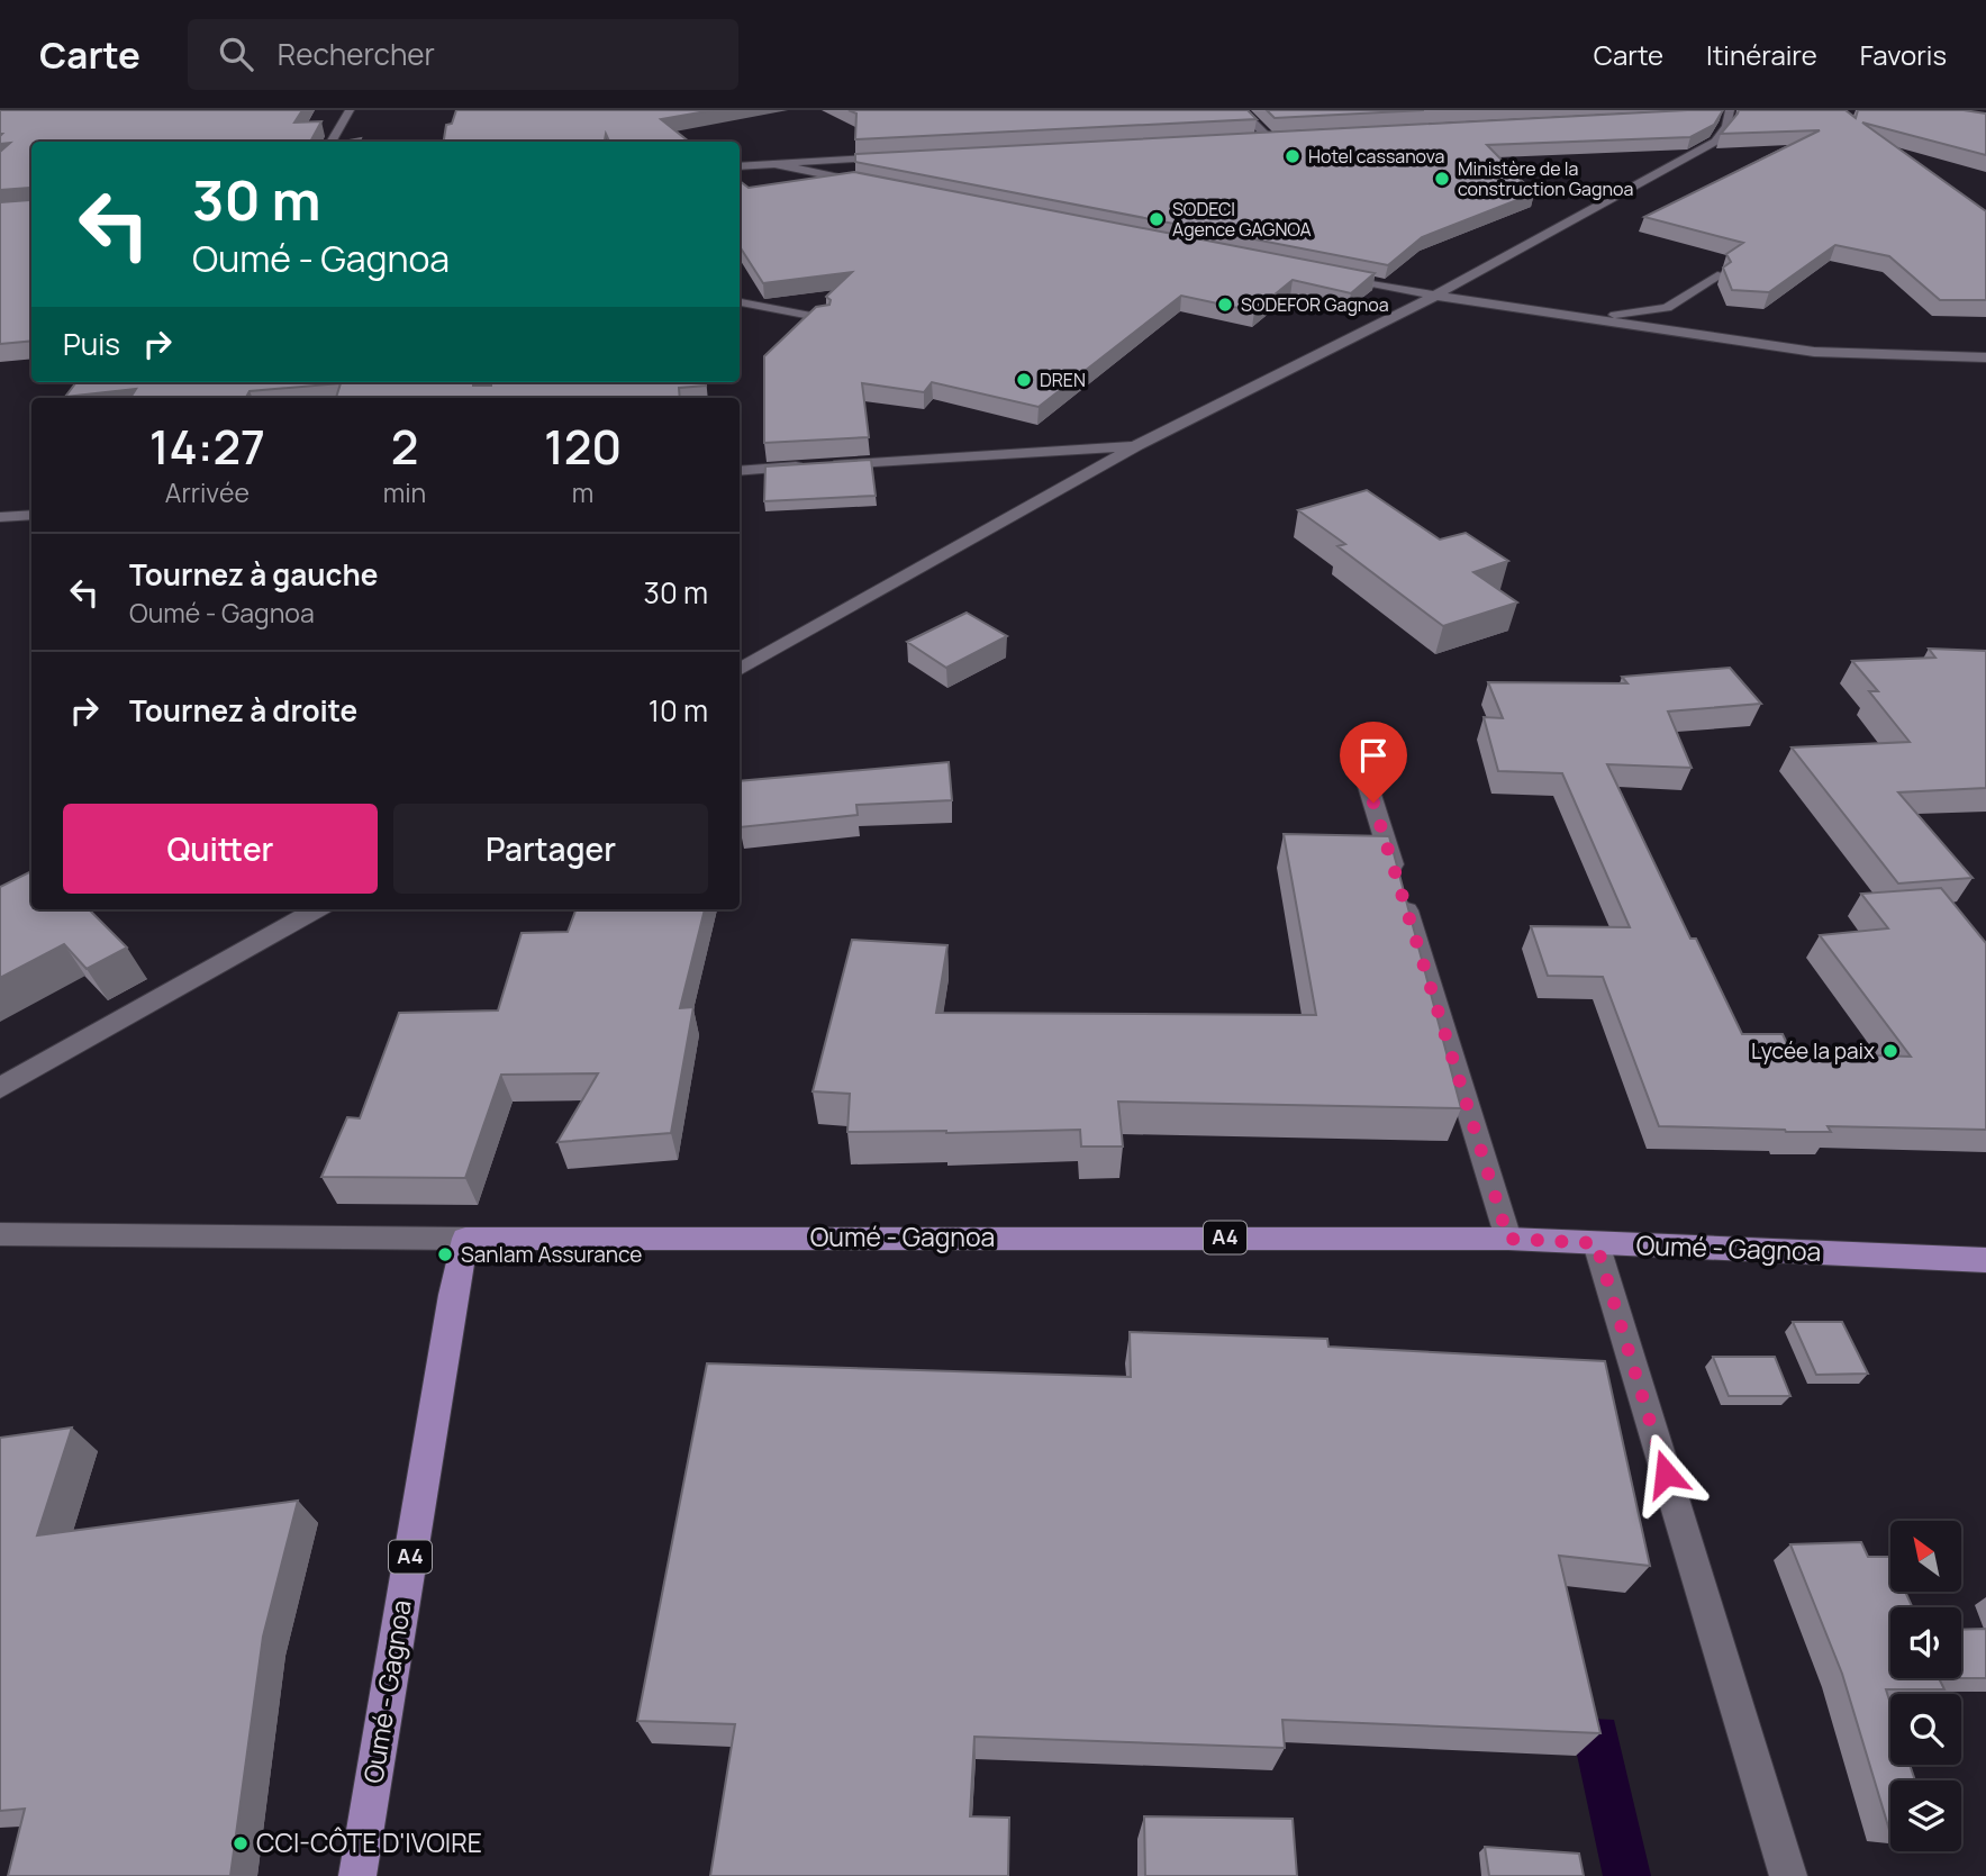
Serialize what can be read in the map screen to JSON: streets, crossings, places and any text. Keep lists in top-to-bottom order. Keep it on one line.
{"streets":{"main road":["Oumé - Gagnoa","A4"]},"places":["Hotel cassanova","Ministère de la construction Gagnoa","SODECI Agence GAGNOA","SODEFOR Gagnoa","DREN","Lycée la paix","Sanlam Assurance","CCI-CÔTE D'IVOIRE"],"north":"top left","page":{"header":"Carte","search":"Rechercher","nav":["Carte","Itinéraire","Favoris"],"turn":["30 m","Oumé - Gagnoa"],"then":"Puis","eta":["14:27","Arrivée","2","min","120","m"],"list":[{"name":"Tournez à gauche","note":"Oumé - Gagnoa","value":"30 m"},{"name":"Tournez à droite","value":"10 m"}],"buttons":["Quitter","Partager"]}}
